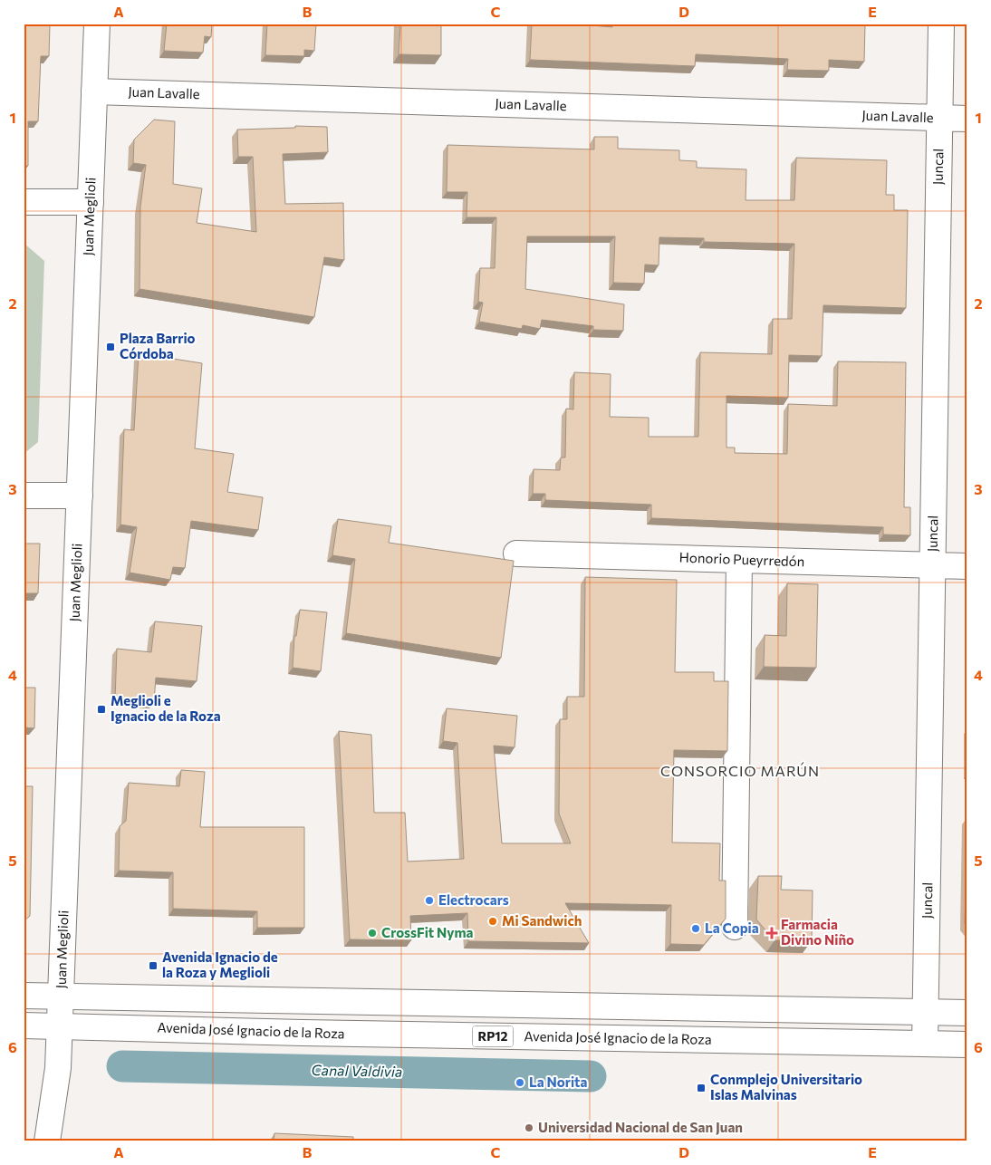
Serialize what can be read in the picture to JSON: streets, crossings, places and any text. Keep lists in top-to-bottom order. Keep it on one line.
{"streets":{"main road":["Juan Lavalle","Juncal","Juan Meglioli","Honorio Pueyrredón","Avenida José Ignacio de la Roza","RP12"]},"crossings":[["Juan Lavalle","Juncal"],["Juan Lavalle","Juan Meglioli"],["Juncal","Honorio Pueyrredón"],["Juncal","Avenida José Ignacio de la Roza"],["Juan Meglioli","Avenida José Ignacio de la Roza"]],"districts":["CONSORCIO MARÚN"],"water":["Canal Valdivia"],"places":{"transit":["Plaza Barrio Córdoba","Meglioli e Ignacio de la Roza","Avenida Ignacio de la Roza y Meglioli","Conmplejo Universitario Islas Malvinas"],"other":["Electrocars","Mi Sandwich","La Copia","CrossFit Nyma","La Norita","Universidad Nacional de San Juan"],"health":["Farmacia Divino Niño"]},"grid":{"columns":["A","B","C","D","E"],"rows":["1","2","3","4","5","6"]}}
